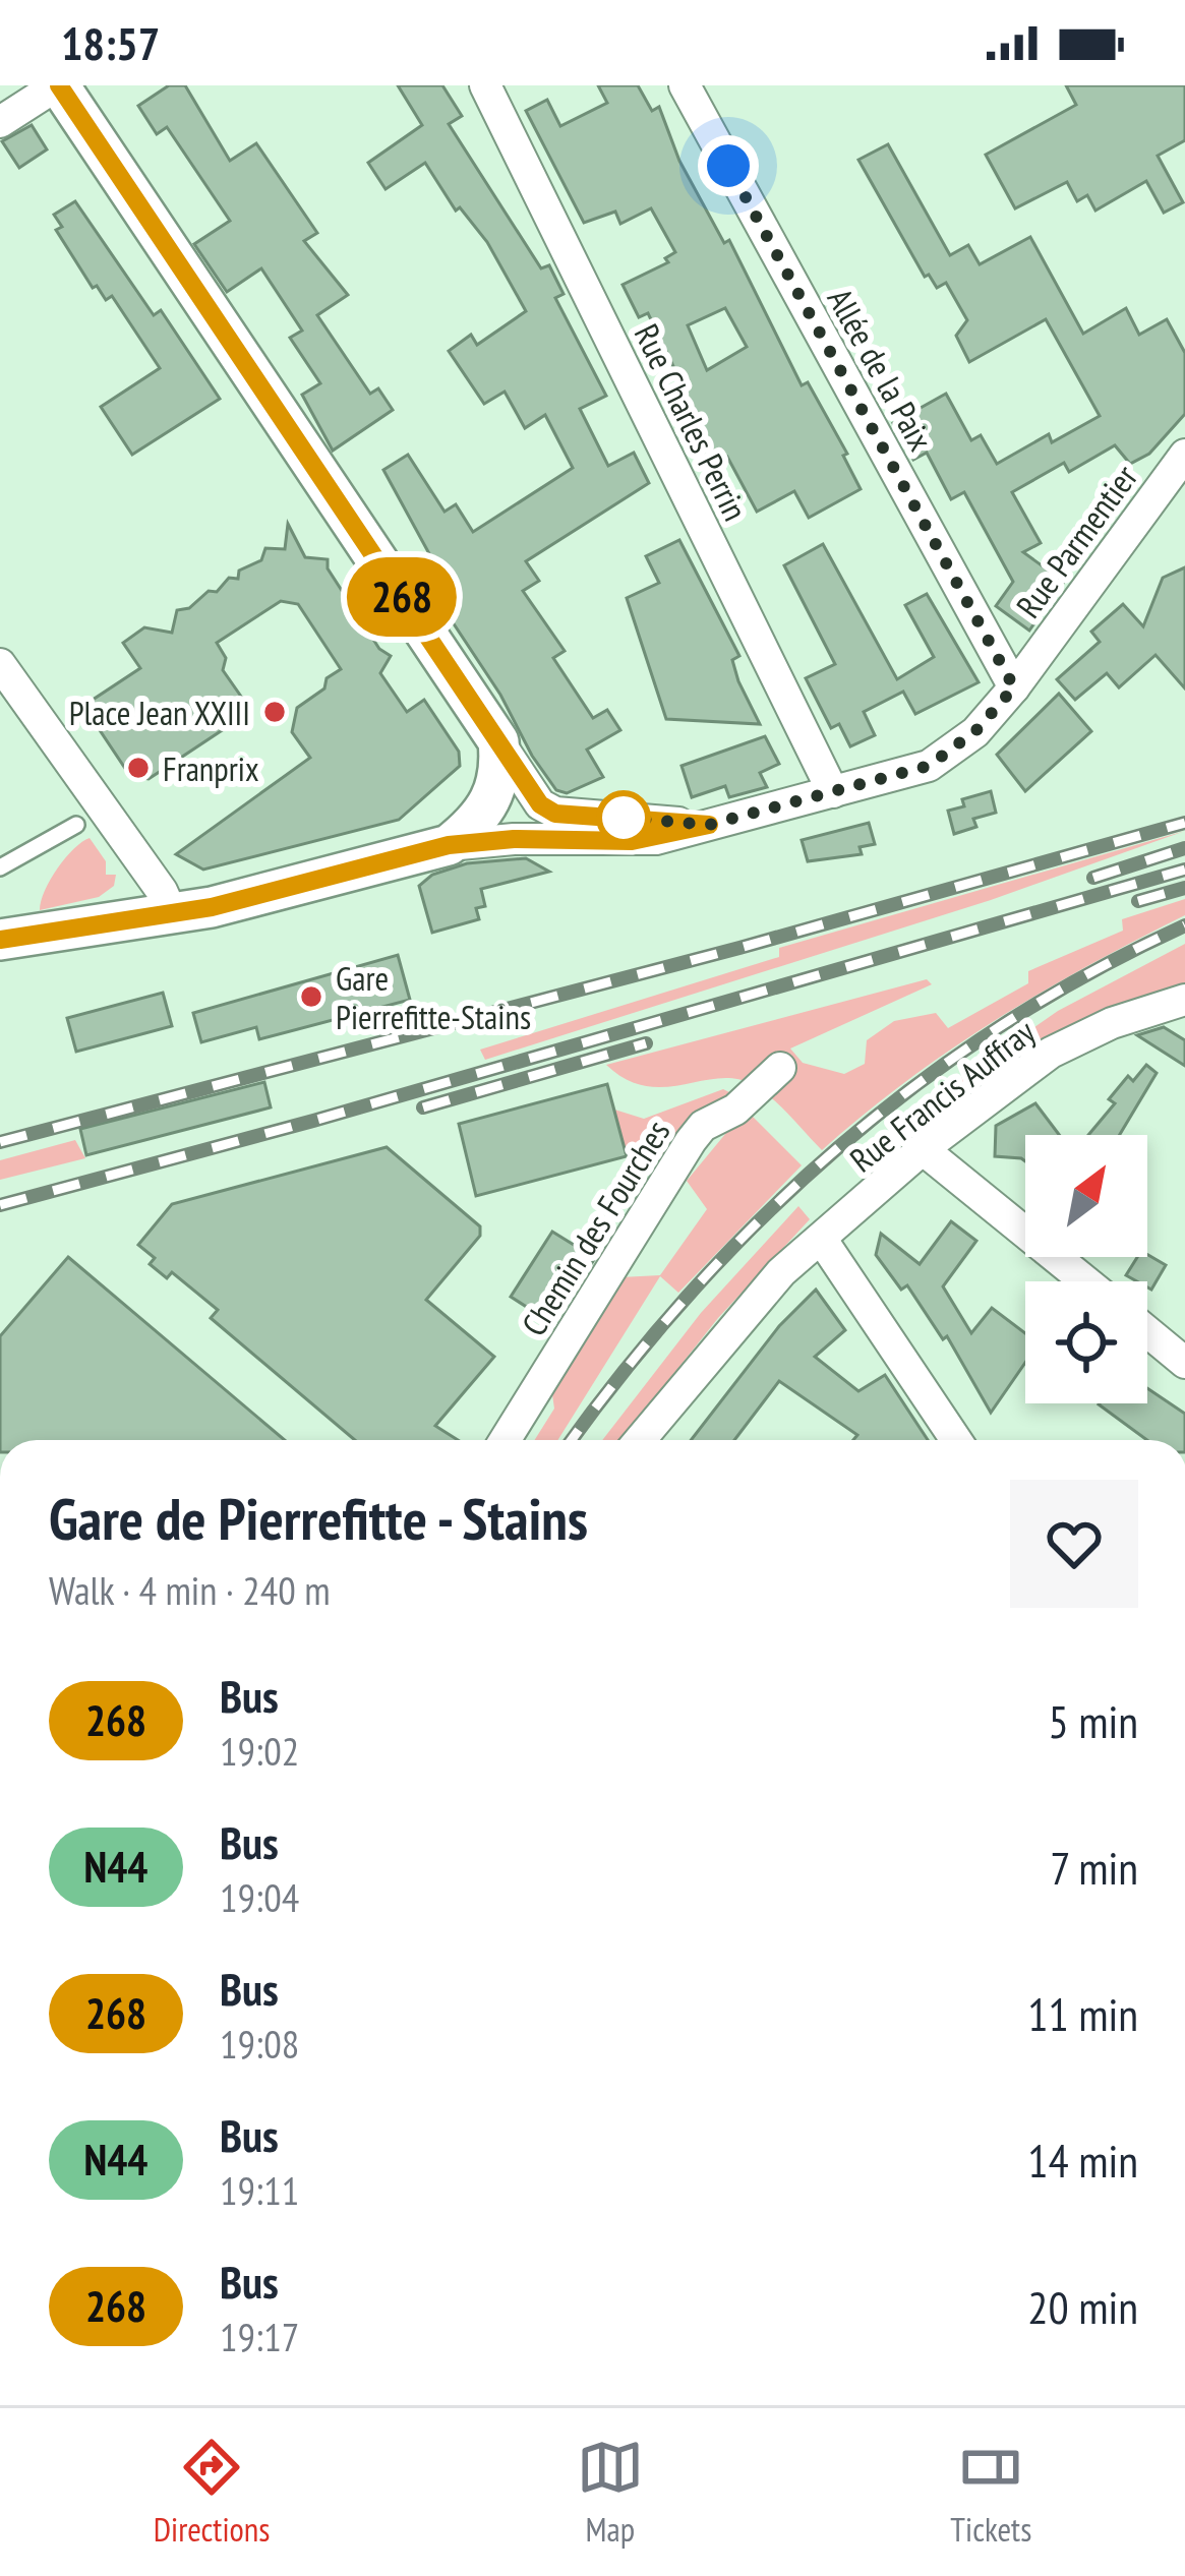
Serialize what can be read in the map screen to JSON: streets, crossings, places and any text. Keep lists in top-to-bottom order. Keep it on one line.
{"streets":{"street":["Allée de la Paix","Rue Charles Perrin","Rue Parmentier","Rue Francis Auffray","Chemin des Fourches"]},"crossings":[["Allée de la Paix","Rue Parmentier"],["Rue Charles Perrin","Rue Parmentier"]],"places":["Place Jean XXIII","Franprix","Gare Pierrefitte-Stains"],"lines":["bus line 268"],"north":"top right","page":{"status":"18:57","on_map":"268","heading":["Gare de Pierrefitte - Stains","Walk · 4 min · 240 m"],"list":[{"mark":"268","name":"Bus","note":"19:02","value":"5 min"},{"mark":"N44","name":"Bus","note":"19:04","value":"7 min"},{"mark":"268","name":"Bus","note":"19:08","value":"11 min"},{"mark":"N44","name":"Bus","note":"19:11","value":"14 min"},{"mark":"268","name":"Bus","note":"19:17","value":"20 min"}],"tabs":["Directions","Map","Tickets"]}}
